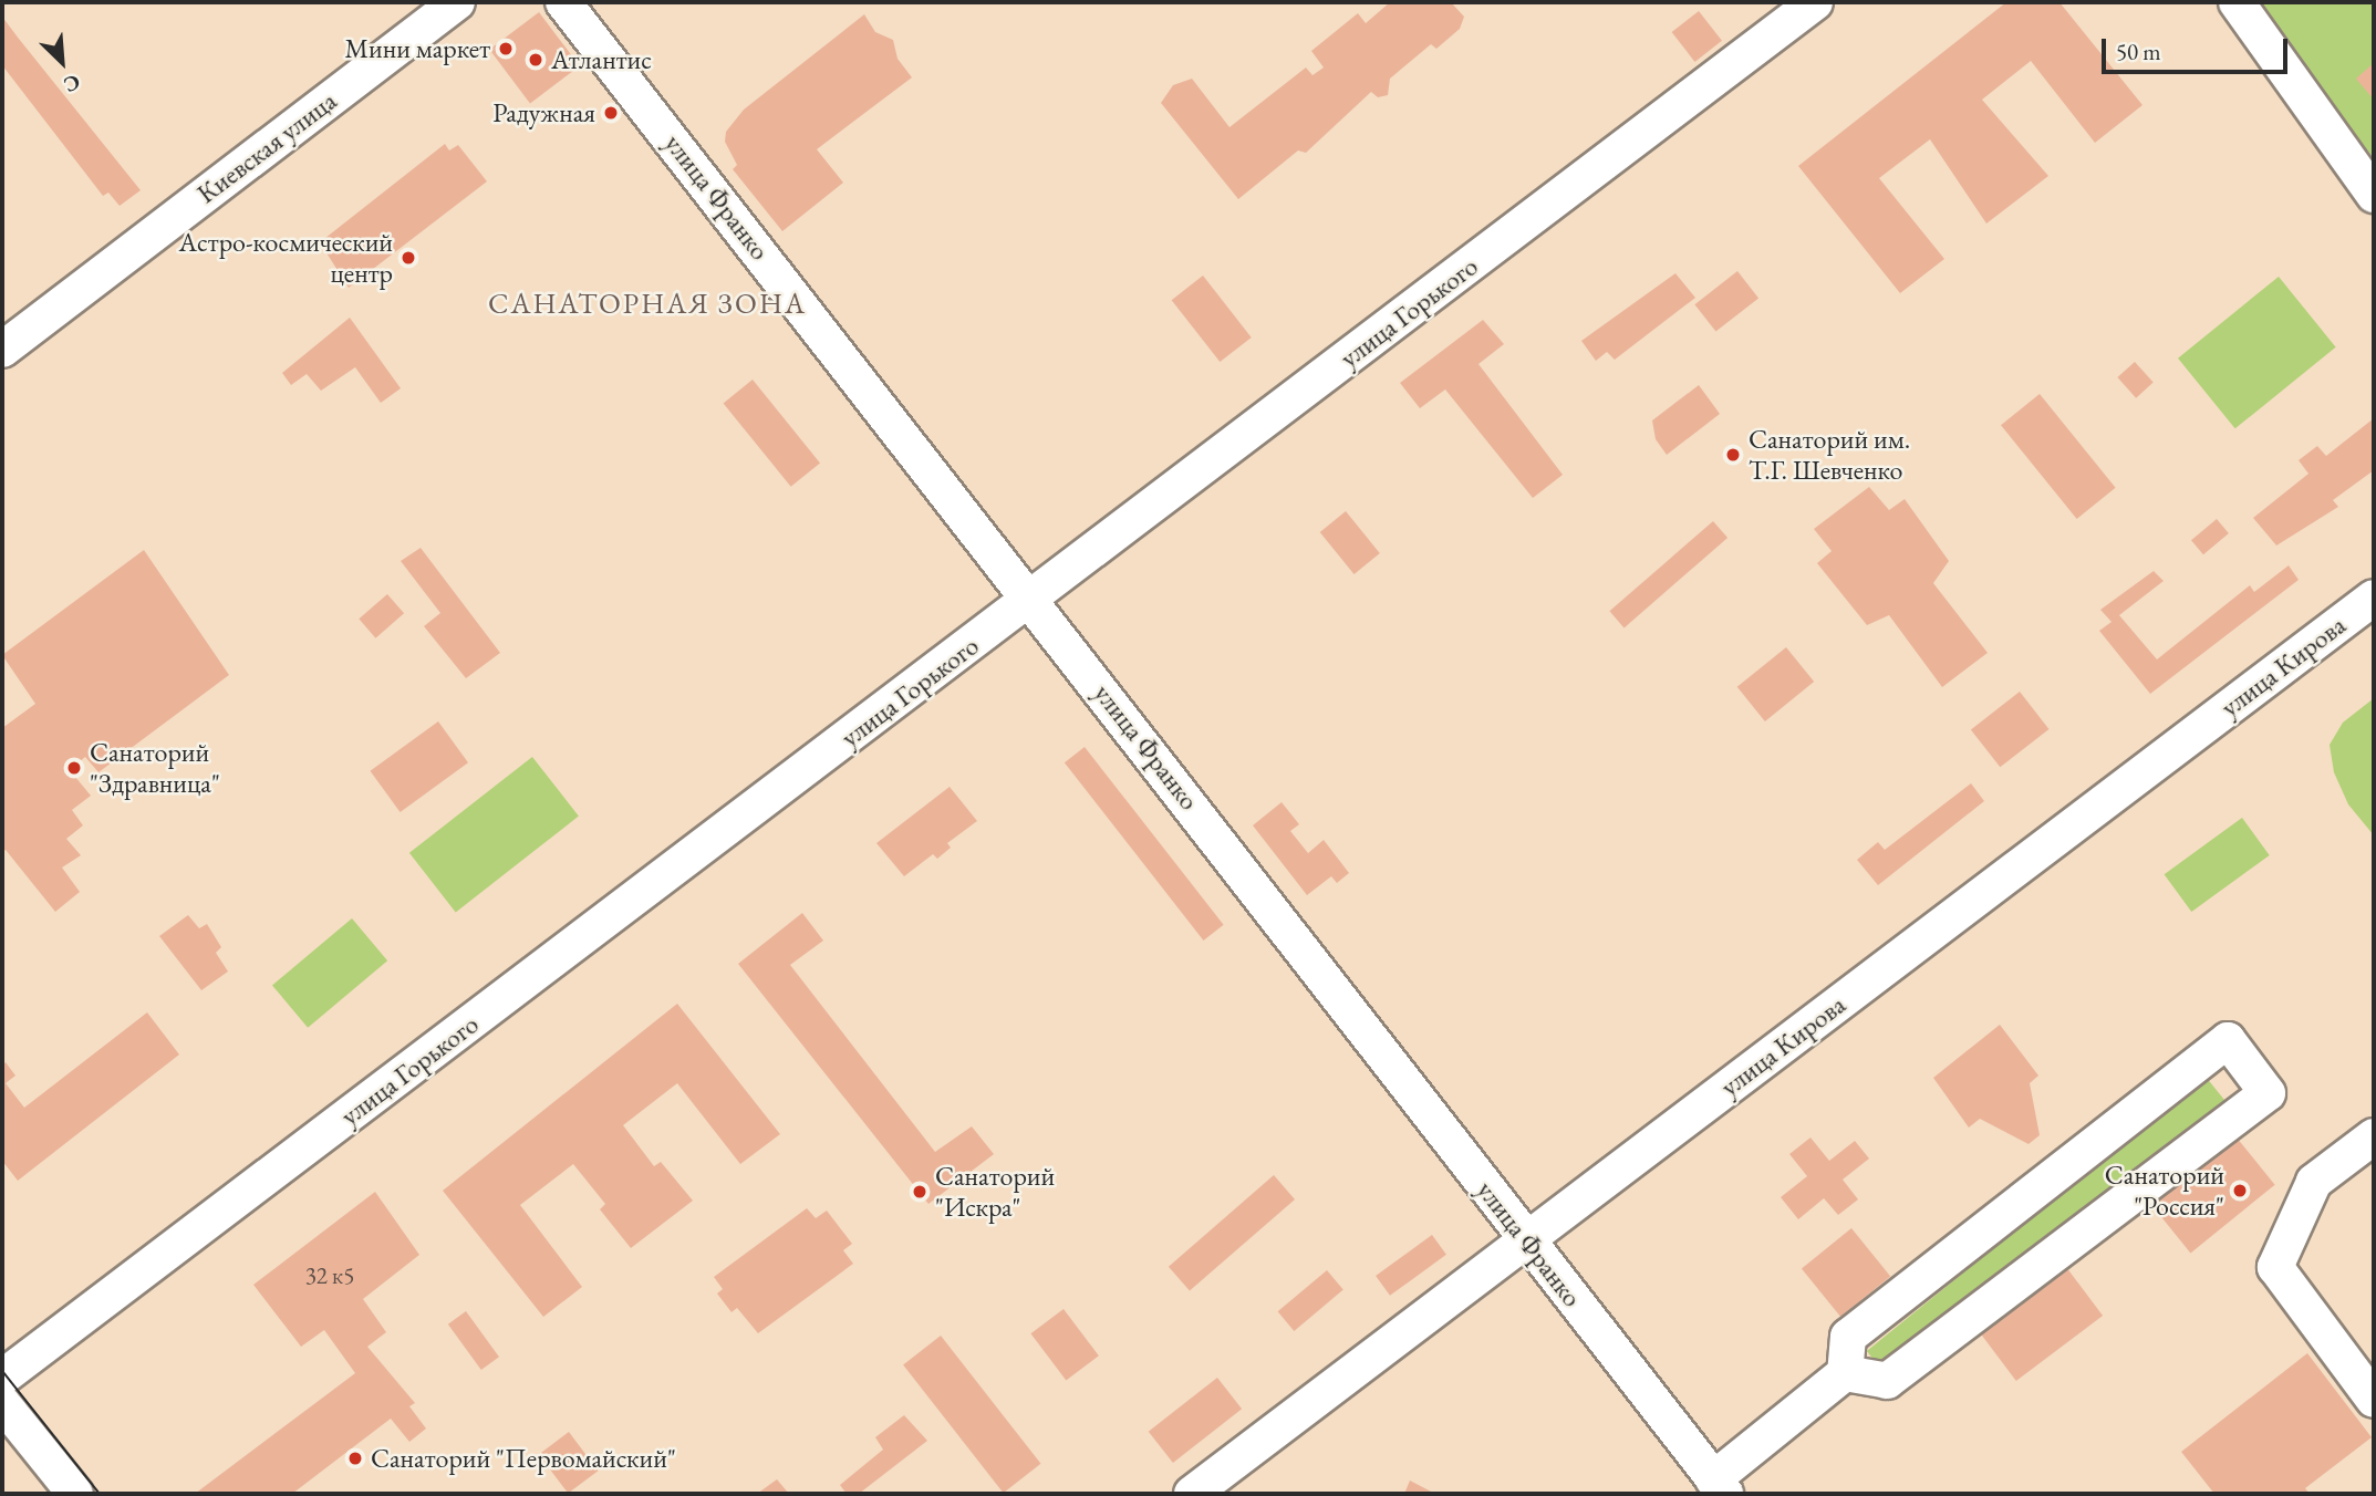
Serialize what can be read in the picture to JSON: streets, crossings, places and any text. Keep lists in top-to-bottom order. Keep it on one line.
{"streets":{"street":["Киевская улица","улица Франко","улица Горького","улица Кирова"]},"crossings":[["улица Франко","улица Горького"],["улица Франко","улица Кирова"]],"districts":["САНАТОРНАЯ ЗОНА"],"places":["Мини маркет","Атлантис","Радужная","Астро-космический центр","Санаторий им. Т.Г. Шевченко","Санаторий \"Здравница\"","Санаторий \"Россия\"","Санаторий \"Искра\"","Санаторий \"Первомайский\""],"house_numbers":["32 к5"],"scale_bar":"50 m","north":"bottom right"}
